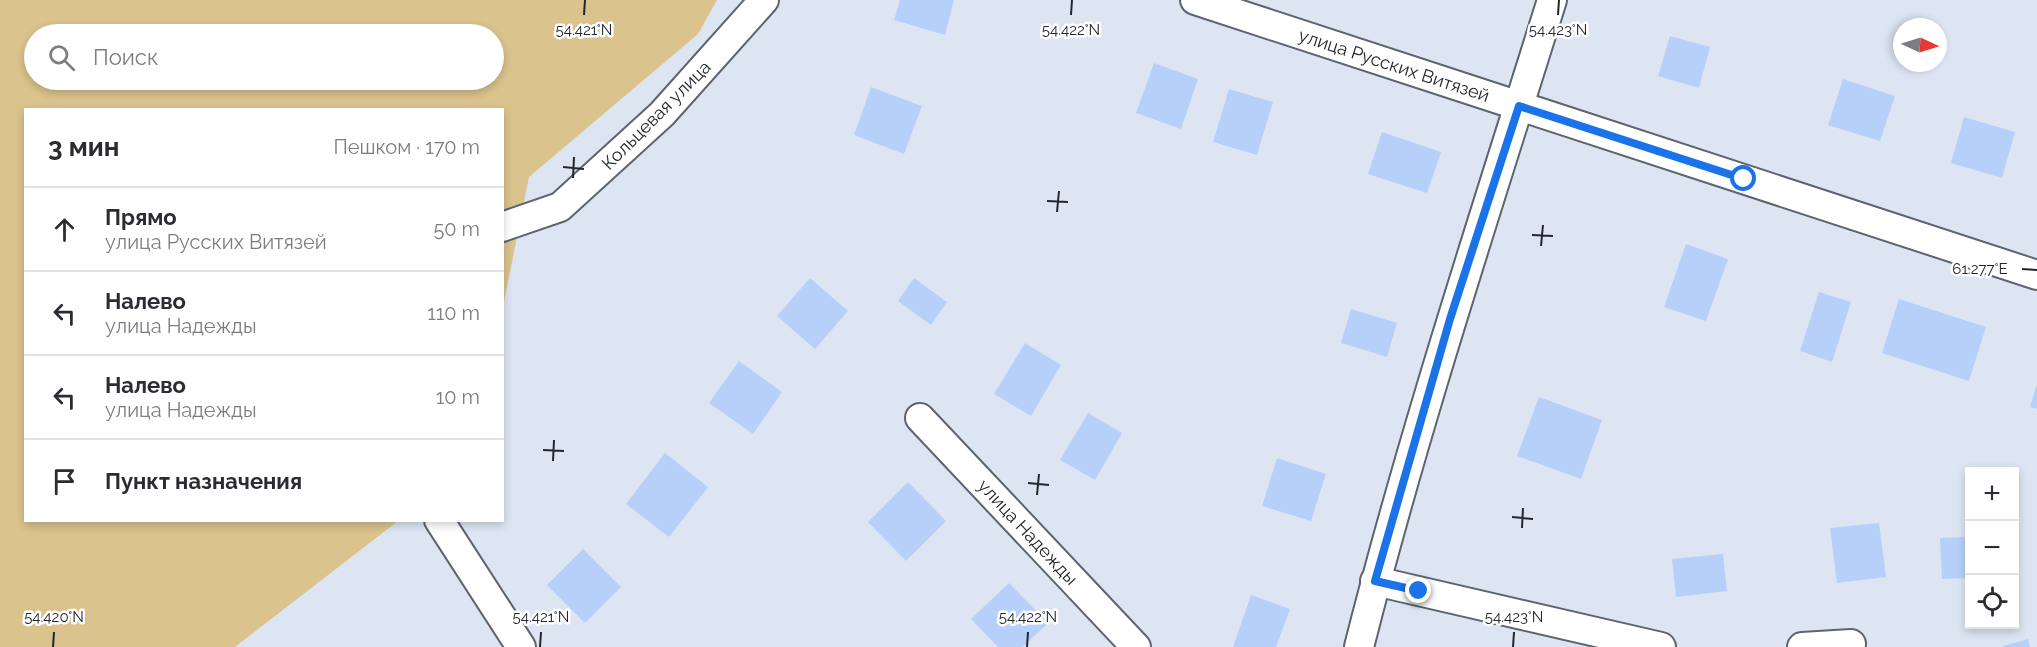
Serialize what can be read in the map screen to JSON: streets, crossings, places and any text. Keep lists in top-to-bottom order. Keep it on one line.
{"streets":{"street":["улица Русских Витязей","Кольцевая улица","улица Надежды"]},"north":"right","page":{"search":"Поиск","heading":["3 мин","Пешком · 170 m"],"list":[["Прямо","улица Русских Витязей","50 m"],["Налево","улица Надежды","110 m"],["Налево","улица Надежды","10 m"],"Пункт назначения"],"map_buttons":["+","−"]},"coordinates":["54.421°N","54.422°N","54.423°N","61.277°E","54.420°N"]}
